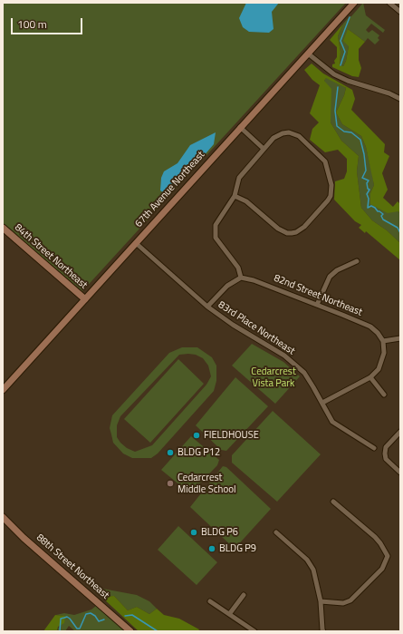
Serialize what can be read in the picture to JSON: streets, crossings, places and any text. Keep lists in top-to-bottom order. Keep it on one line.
{"streets":{"main road":["67th Avenue Northeast","84th Street Northeast","88th Street Northeast"],"street":["82nd Street Northeast","83rd Place Northeast"]},"crossings":[["67th Avenue Northeast","84th Street Northeast"],["67th Avenue Northeast","83rd Place Northeast"]],"parks":["Cedarcrest Vista Park"],"places":["FIELDHOUSE","BLDG P12","Cedarcrest Middle School","BLDG P6","BLDG P9"],"scale_bar":"100 m"}
